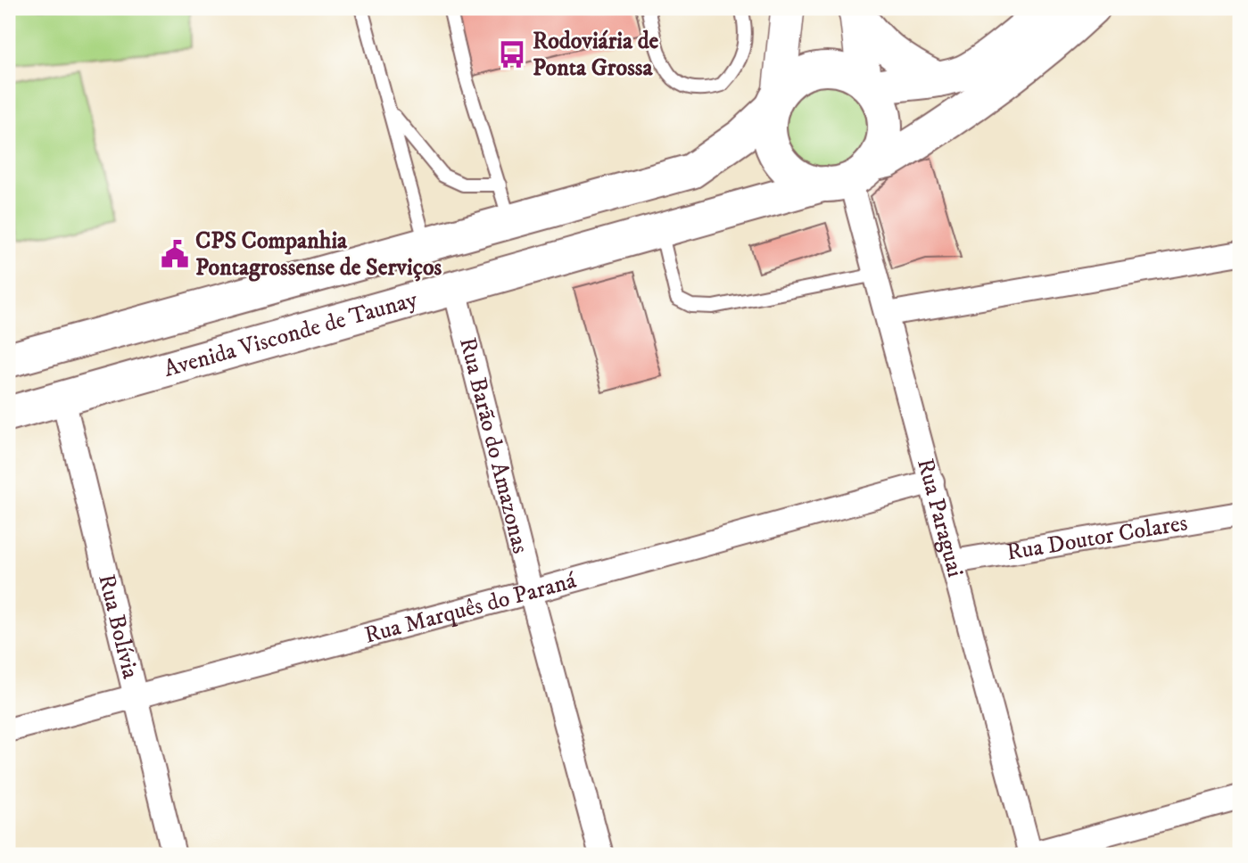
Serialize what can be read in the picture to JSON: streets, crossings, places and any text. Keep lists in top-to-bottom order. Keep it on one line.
{"streets":{"main road":["Avenida Visconde de Taunay"],"street":["Rua Barão do Amazonas","Rua Paraguai","Rua Doutor Colares","Rua Marquês do Paraná","Rua Bolívia"]},"crossings":[["Avenida Visconde de Taunay","Rua Barão do Amazonas"],["Avenida Visconde de Taunay","Rua Paraguai"],["Avenida Visconde de Taunay","Rua Bolívia"],["Rua Barão do Amazonas","Rua Marquês do Paraná"],["Rua Paraguai","Rua Doutor Colares"],["Rua Paraguai","Rua Marquês do Paraná"],["Rua Marquês do Paraná","Rua Bolívia"]],"places":{"bus stop":["Rodoviária de Ponta Grossa"],"public building":["CPS Companhia Pontagrossense de Serviços"]}}
